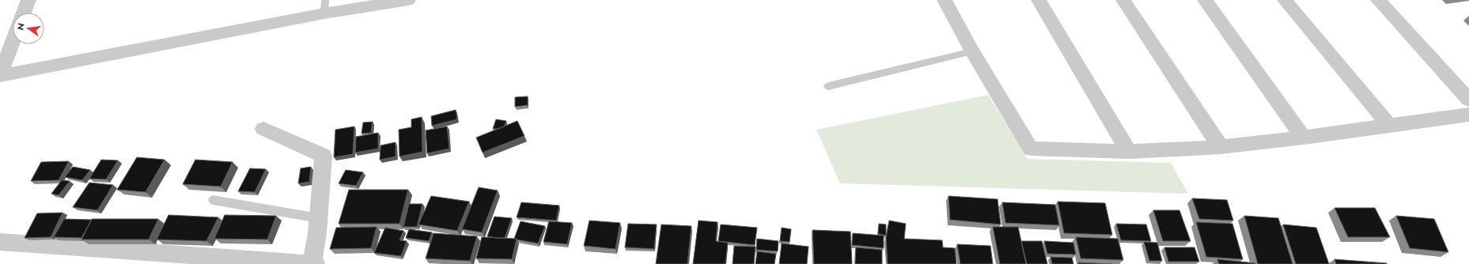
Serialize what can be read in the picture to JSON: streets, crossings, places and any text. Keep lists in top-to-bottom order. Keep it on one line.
{"north":"left"}
